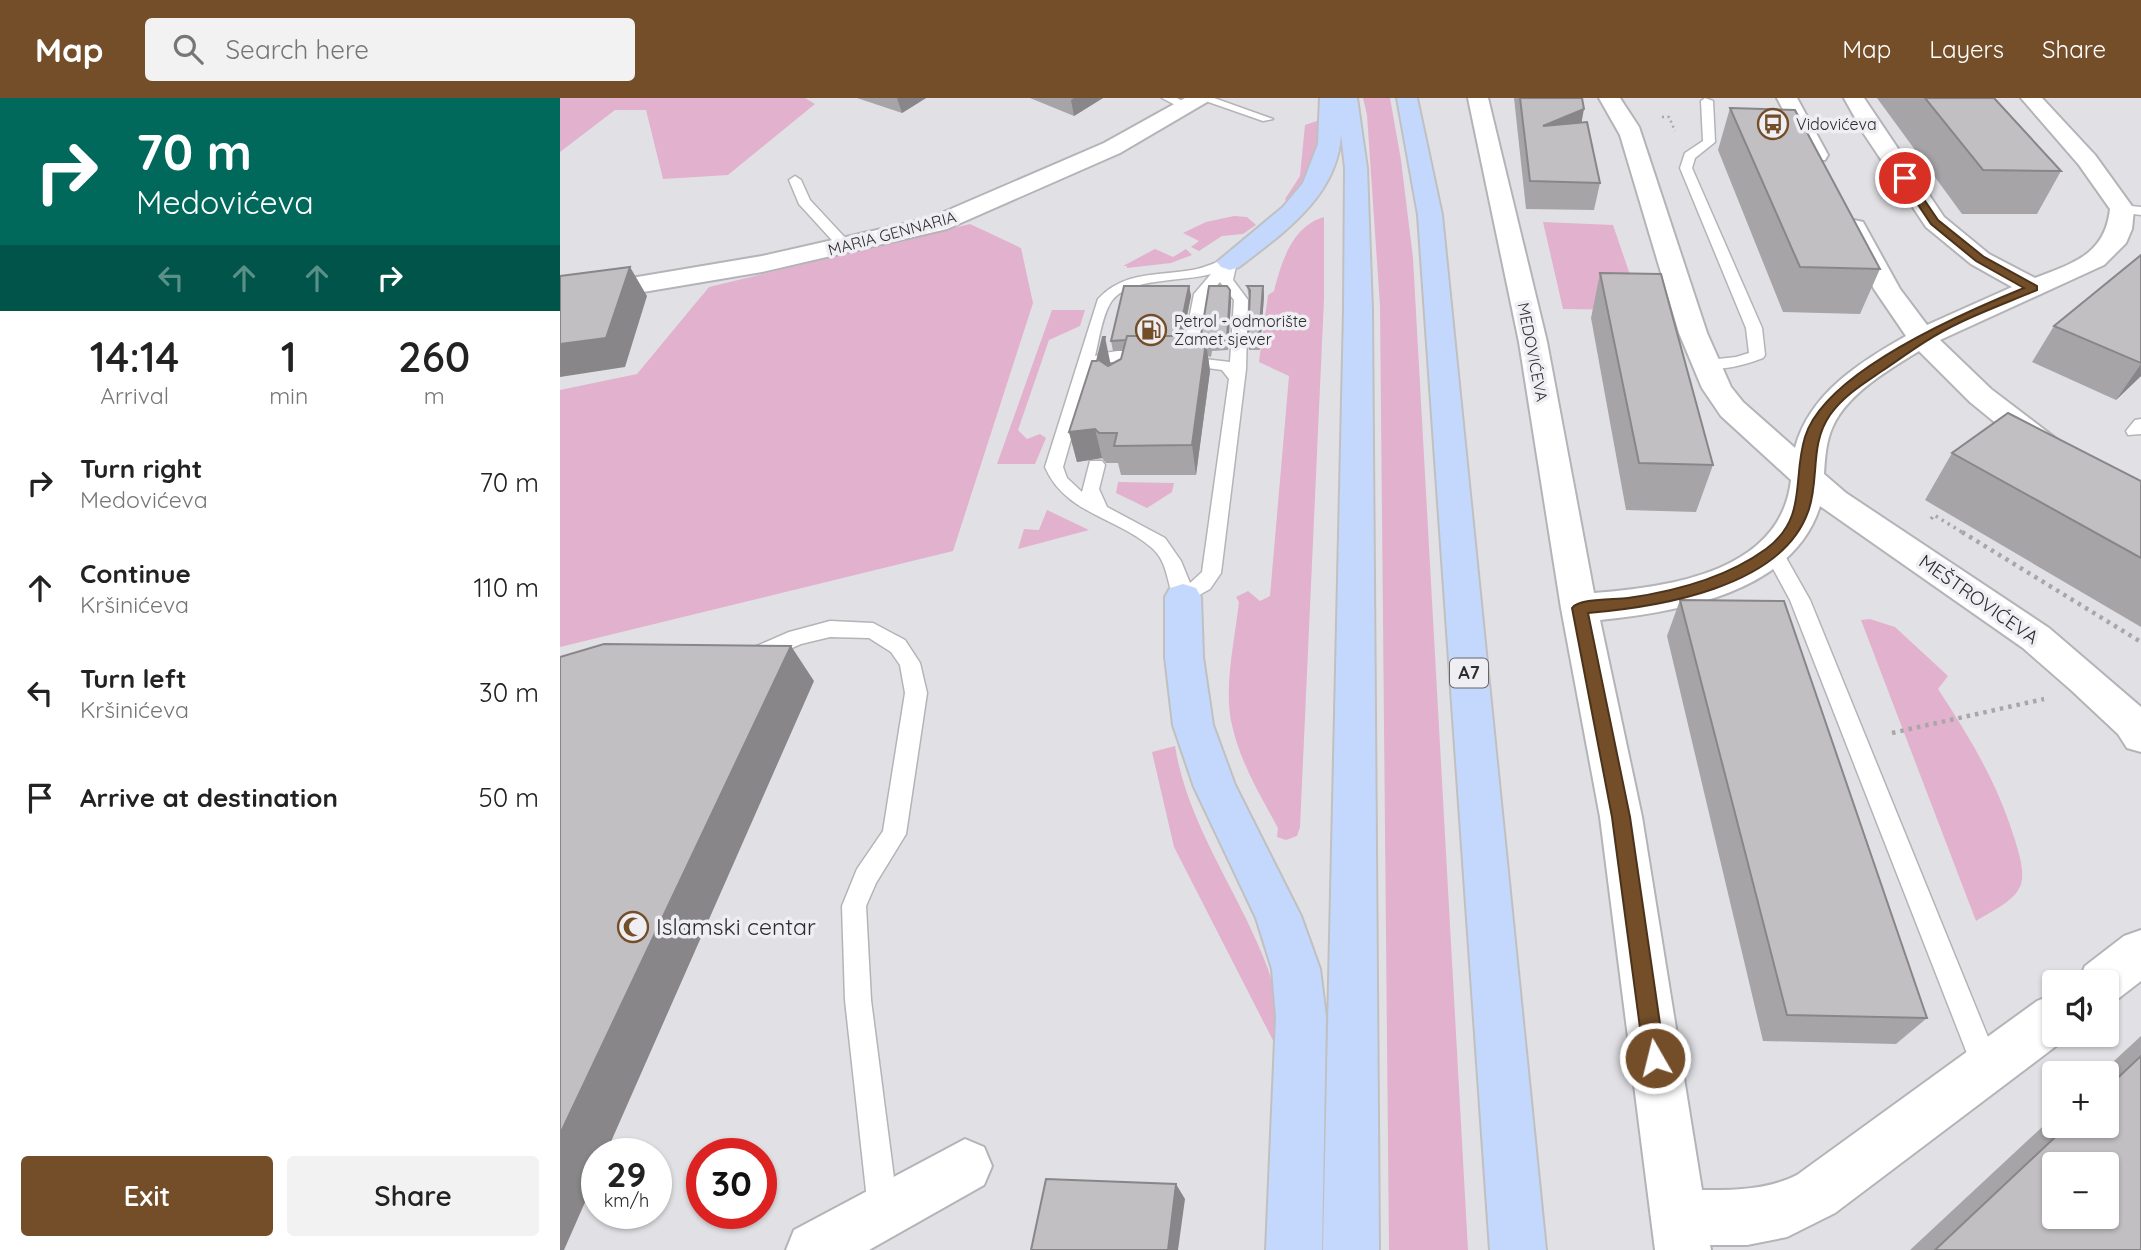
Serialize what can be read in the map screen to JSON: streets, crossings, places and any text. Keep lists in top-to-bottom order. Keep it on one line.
{"streets":{"highway":["A7"],"street":["MARIA GENNARIA","MEDOVIĆEVA","MEŠTROVIĆEVA"]},"places":{"bus stop":["Vidovićeva"],"fuel station":["Petrol - odmorište Zamet sjever"],"mosque":["Islamski centar"]},"page":{"header":"Map","search":"Search here","nav":["Map","Layers","Share"],"turn":["70 m","Medovićeva"],"eta":["14:14","Arrival","1","min","260","m"],"list":[{"name":"Turn right","note":"Medovićeva","value":"70 m"},{"name":"Continue","note":"Kršinićeva","value":"110 m"},{"name":"Turn left","note":"Kršinićeva","value":"30 m"},{"name":"Arrive at destination","value":"50 m"}],"map_buttons":["+","−"],"speed":"29 km/h","limit":"30","buttons":["Exit","Share"]}}
